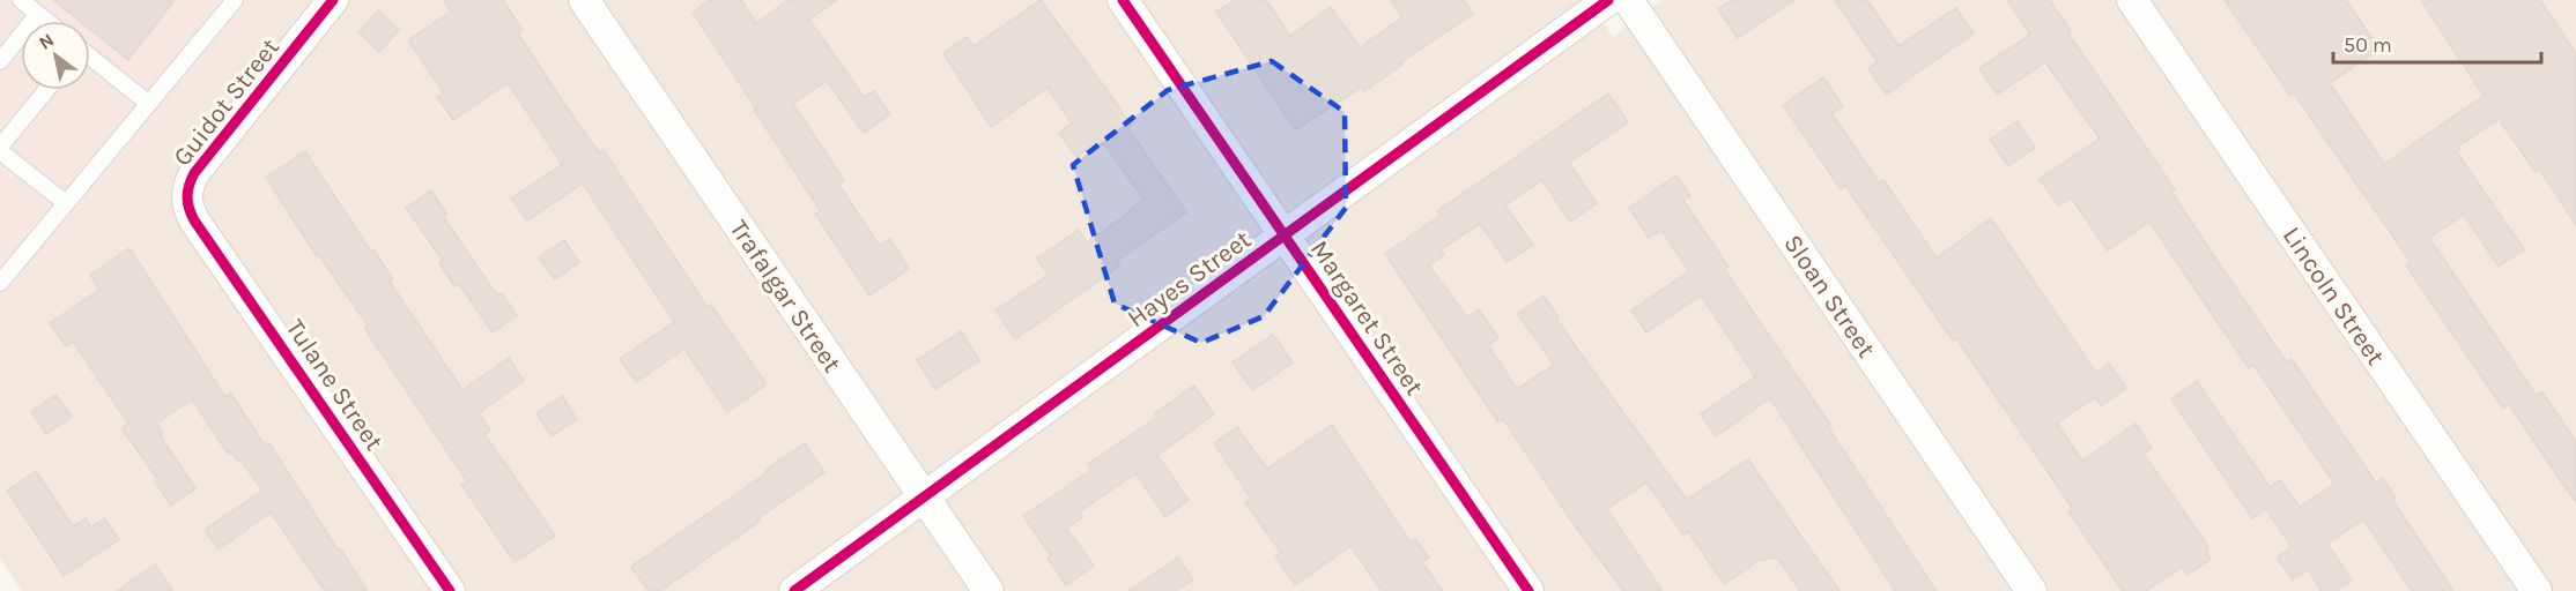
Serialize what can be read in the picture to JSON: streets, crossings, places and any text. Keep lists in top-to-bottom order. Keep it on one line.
{"streets":{"street":["Guidot Street","Hayes Street","Trafalgar Street","Sloan Street","Lincoln Street","Margaret Street","Tulane Street"]},"crossings":[["Guidot Street","Tulane Street"],["Hayes Street","Trafalgar Street"],["Hayes Street","Margaret Street"]],"scale_bar":"50 m","north":"top left"}
